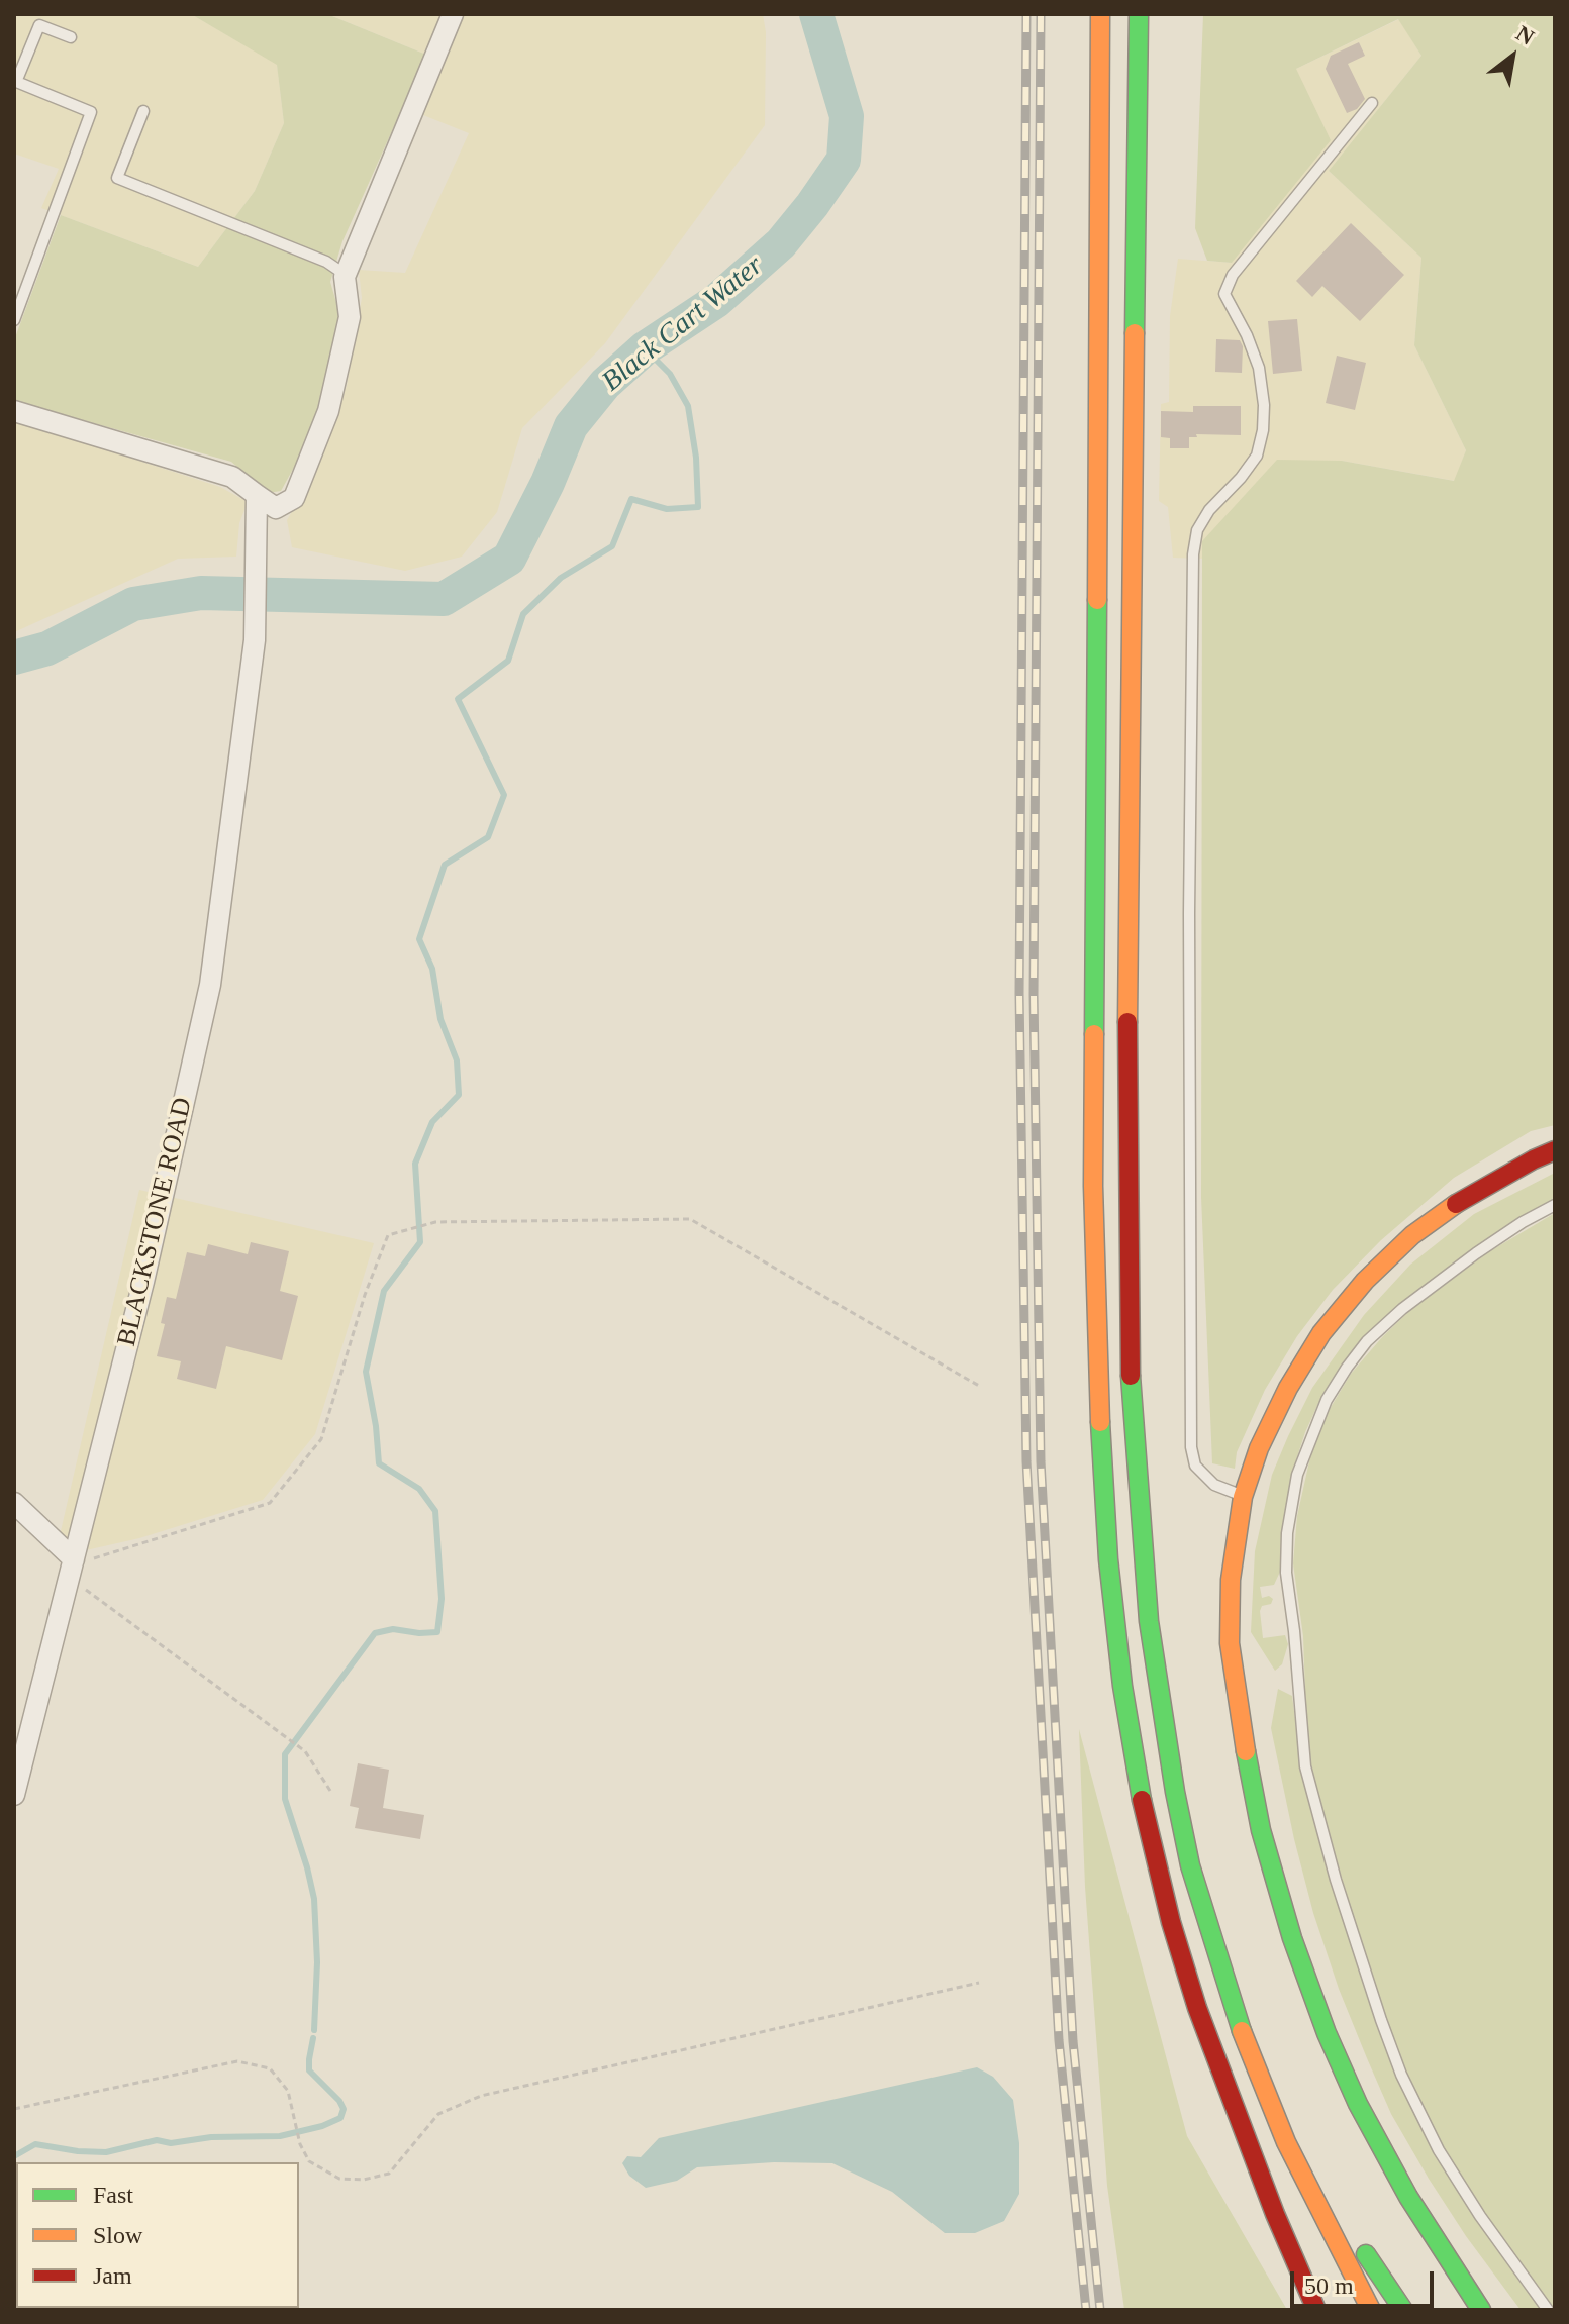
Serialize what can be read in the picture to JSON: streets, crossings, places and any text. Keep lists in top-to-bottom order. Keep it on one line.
{"streets":{"street":["BLACKSTONE ROAD"]},"water":["Black Cart Water"],"legend":["Fast","Slow","Jam"],"scale_bar":"50 m","north":"top right"}
